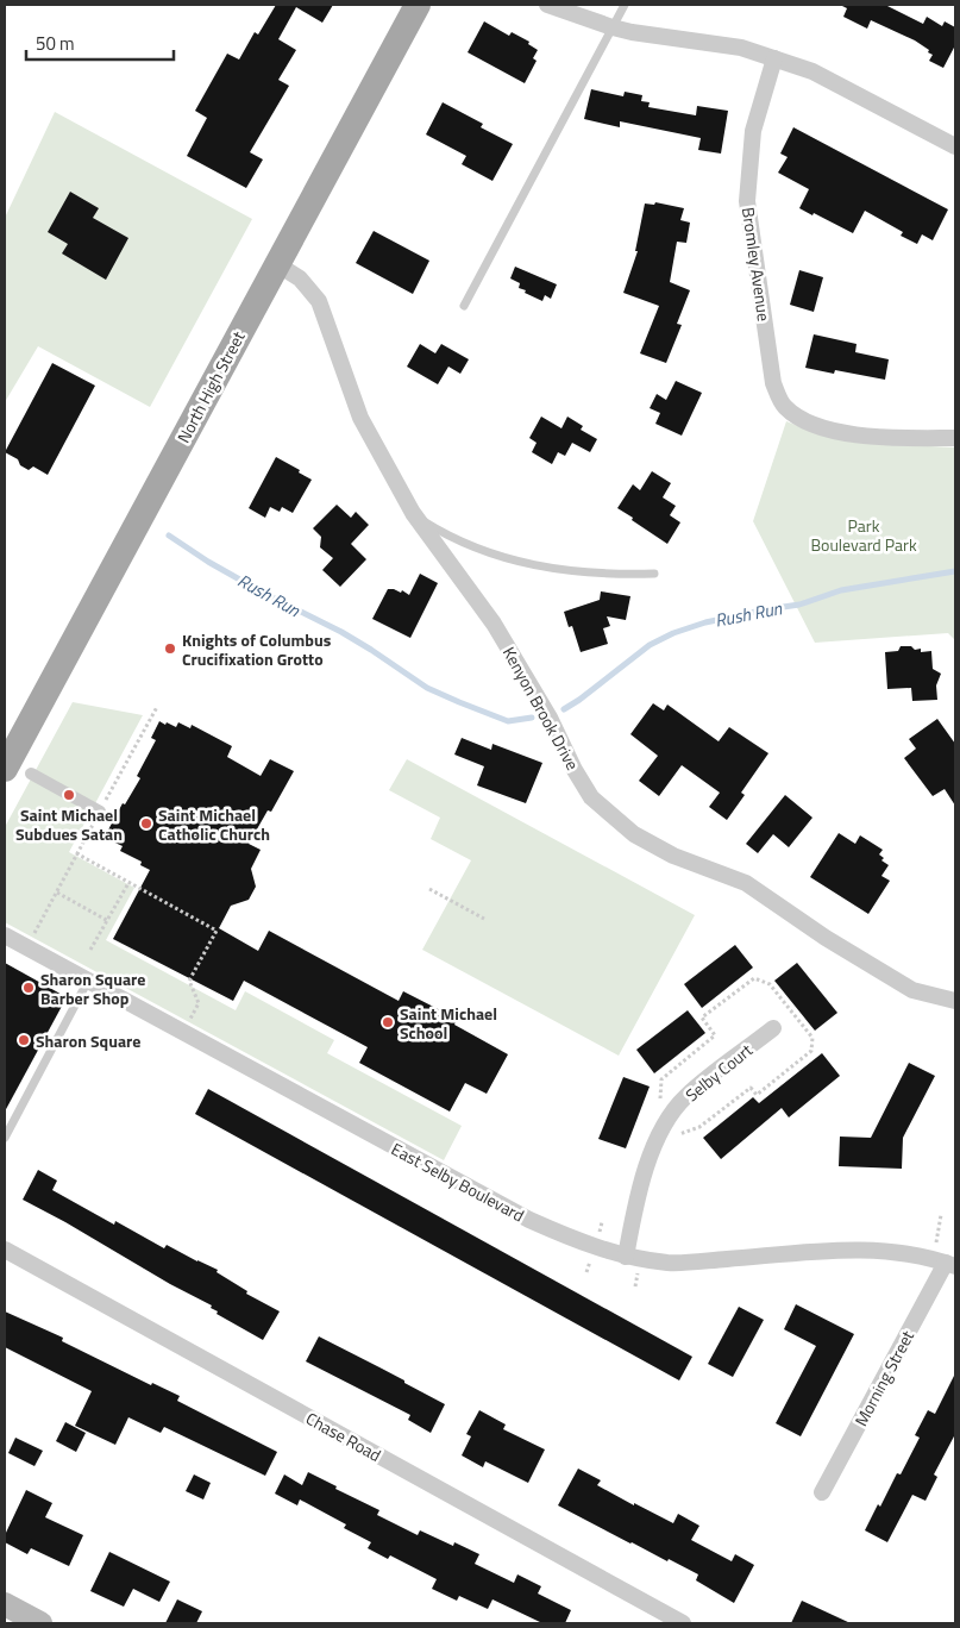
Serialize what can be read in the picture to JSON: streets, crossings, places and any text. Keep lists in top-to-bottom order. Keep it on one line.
{"streets":{"main road":["North High Street"],"street":["Bromley Avenue","Kenyon Brook Drive","Selby Court","East Selby Boulevard","Morning Street","Chase Road"]},"crossings":[["North High Street","Kenyon Brook Drive"],["Selby Court","East Selby Boulevard"],["East Selby Boulevard","Morning Street"]],"water":["Rush Run"],"parks":["Park Boulevard Park"],"places":["Knights of Columbus Crucifixation Grotto","Saint Michael Subdues Satan","Saint Michael Catholic Church","Sharon Square Barber Shop","Saint Michael School","Sharon Square"],"scale_bar":"50 m"}
